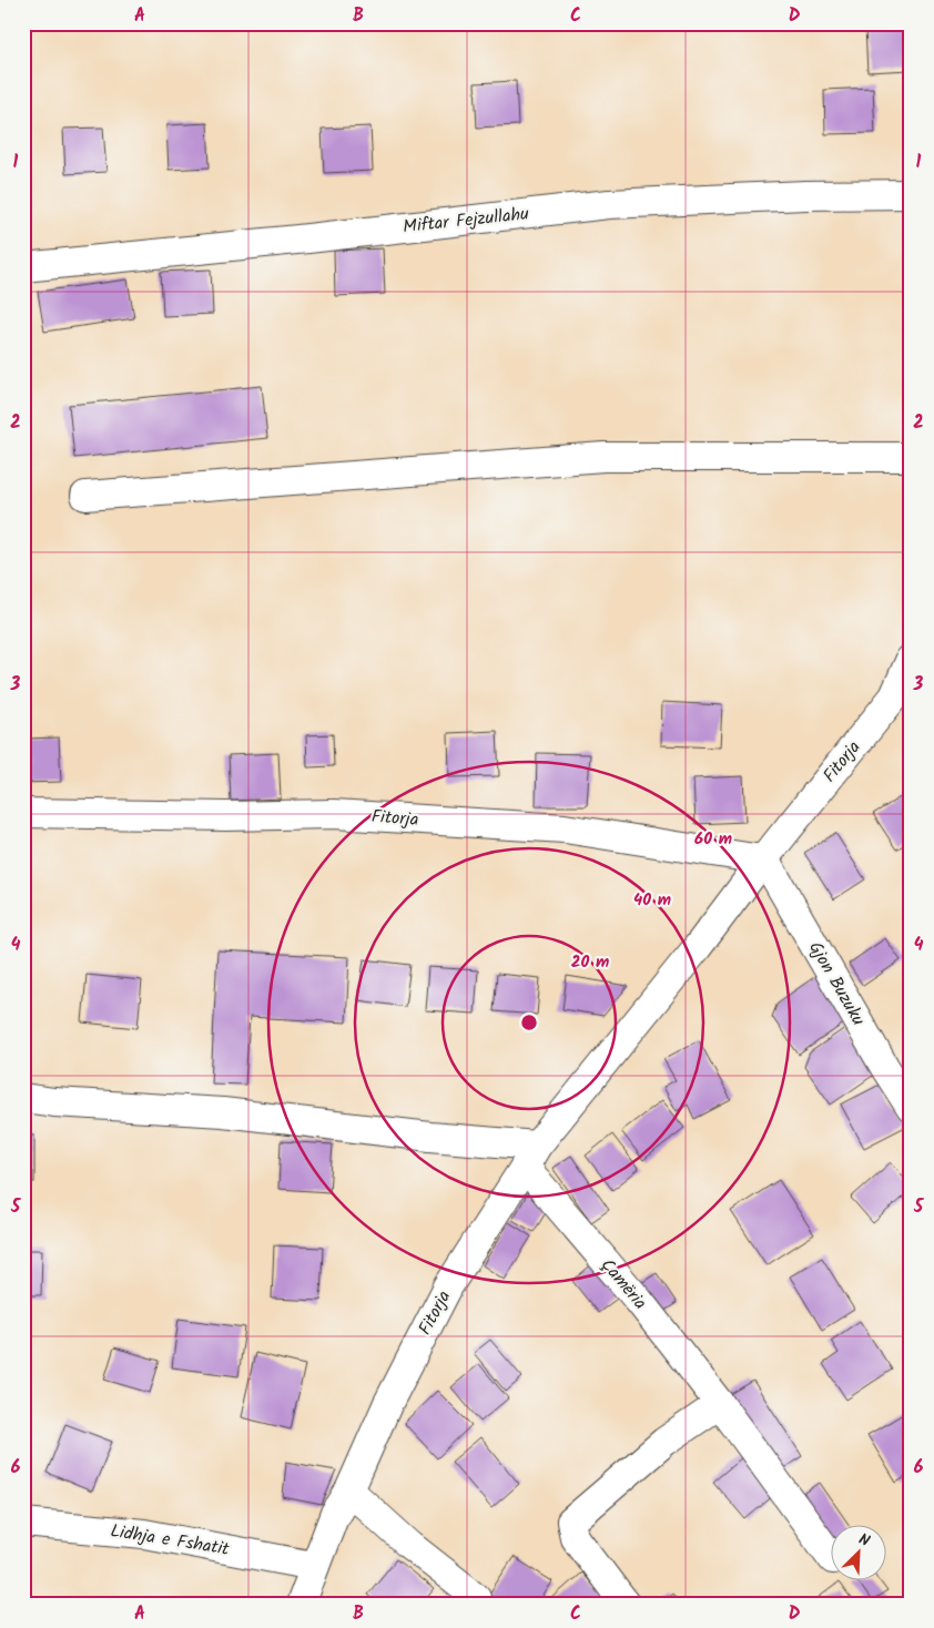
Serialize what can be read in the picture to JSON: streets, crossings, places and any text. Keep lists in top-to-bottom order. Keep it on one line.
{"streets":{"street":["Miftar Fejzullahu","Fitorja","Gjon Buzuku","Çamëria","Lidhja e Fshatit"]},"crossings":[["Fitorja","Gjon Buzuku"],["Fitorja","Çamëria"],["Fitorja","Lidhja e Fshatit"]],"north":"top right","grid":{"columns":["A","B","C","D"],"rows":["1","2","3","4","5","6"]},"rings":["60 m","40 m","20 m"]}
